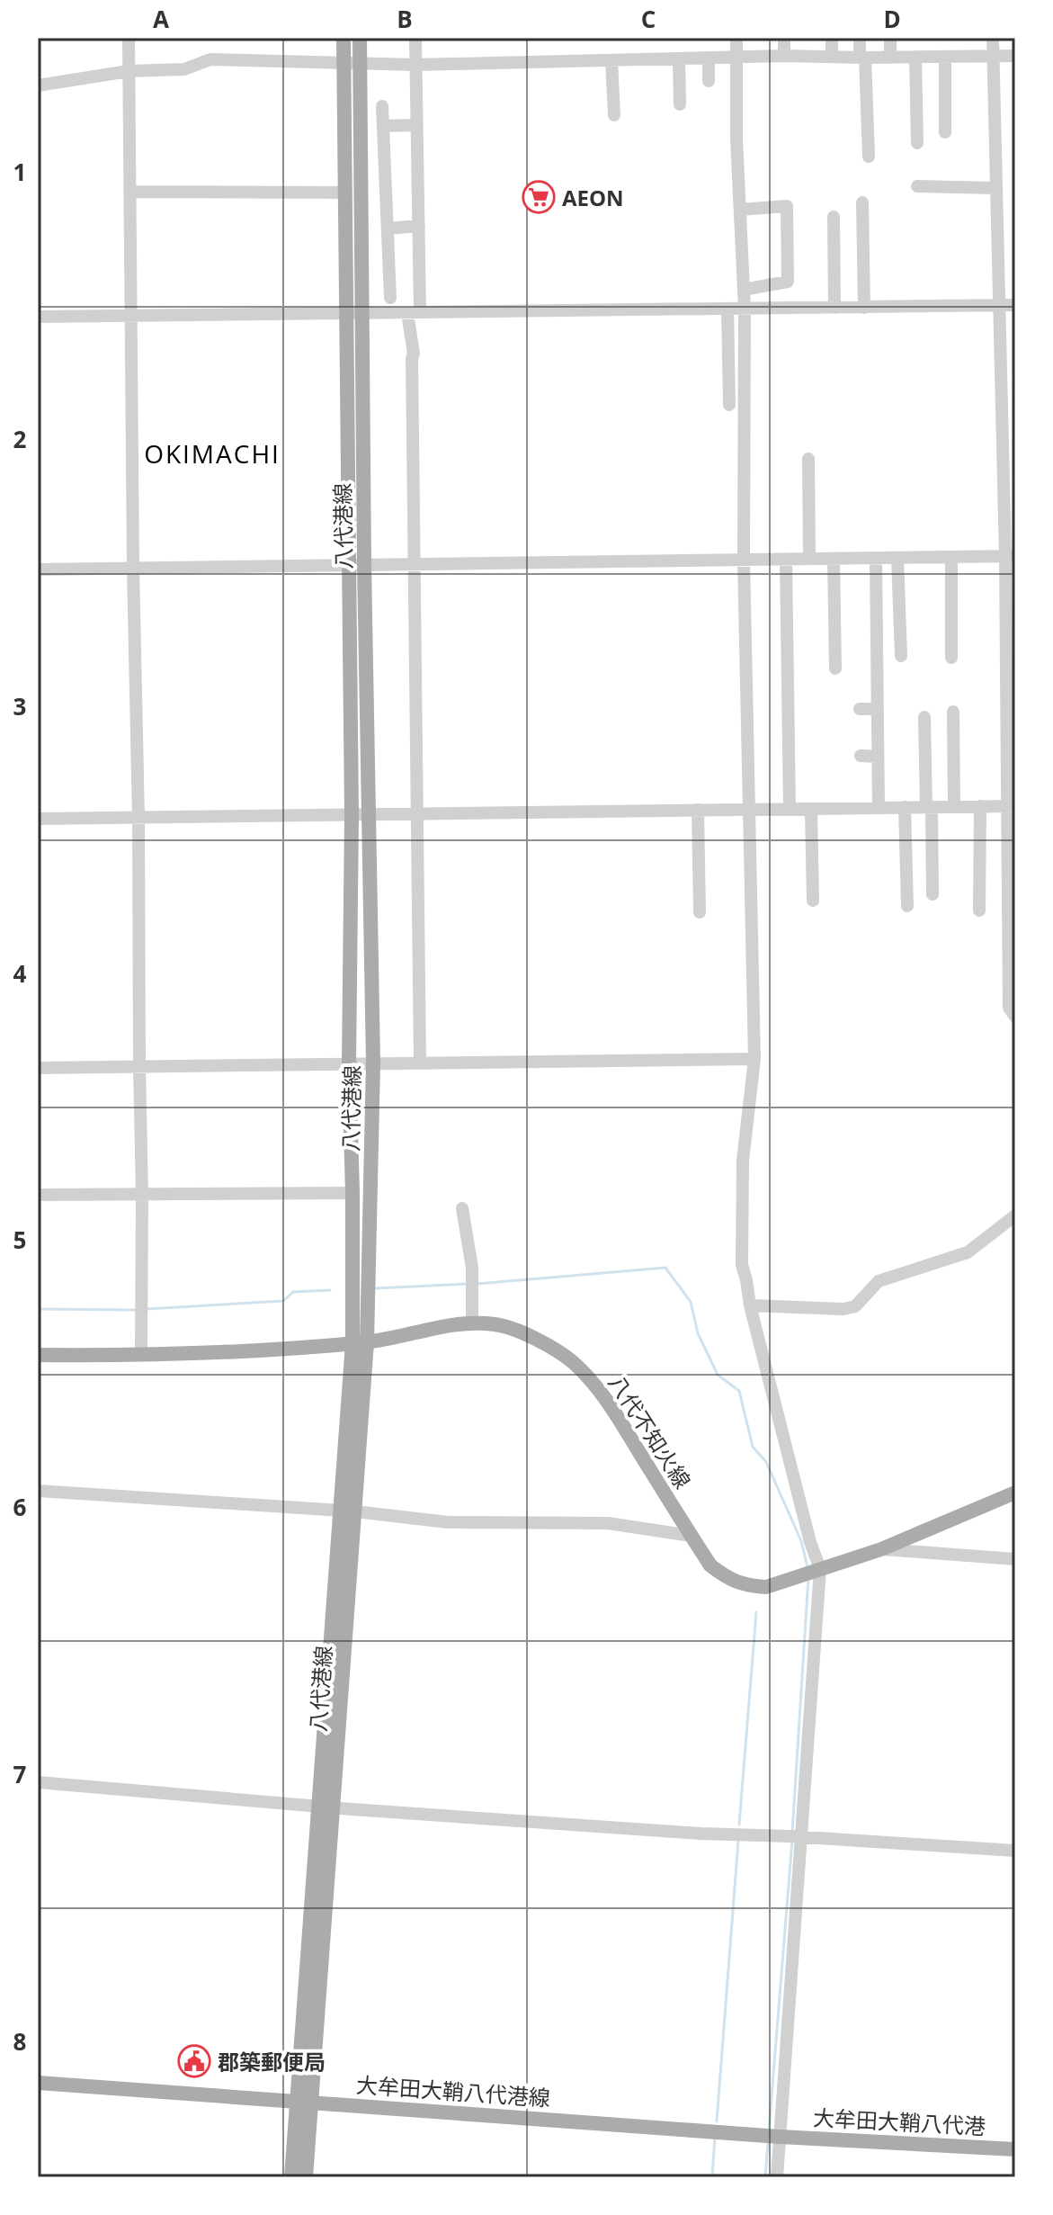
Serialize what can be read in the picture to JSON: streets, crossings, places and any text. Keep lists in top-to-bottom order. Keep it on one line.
{"streets":{"main road":["八代港線","八代不知火線","大牟田大鞘八代港線","大牟田大鞘八代港"]},"crossings":[["八代港線","八代不知火線"],["八代港線","大牟田大鞘八代港線"],["大牟田大鞘八代港線","大牟田大鞘八代港"]],"districts":["OKIMACHI"],"places":{"supermarket":["AEON"],"public building":["郡築郵便局"]},"grid":{"columns":["A","B","C","D"],"rows":["1","2","3","4","5","6","7","8"]}}
